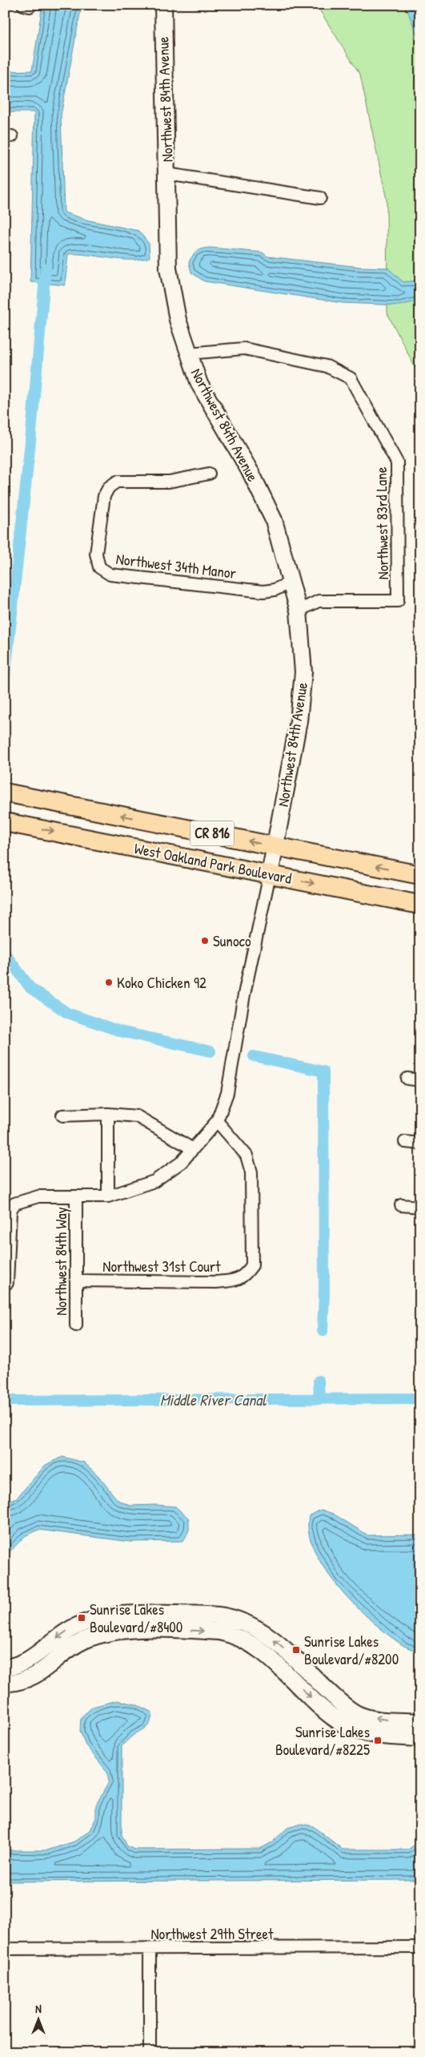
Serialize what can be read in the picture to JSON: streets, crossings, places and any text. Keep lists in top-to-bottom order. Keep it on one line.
{"streets":{"main road":["CR 816","West Oakland Park Boulevard"],"street":["Northwest 84th Avenue","Northwest 83rd Lane","Northwest 34th Manor","Northwest 84th Way","Northwest 31st Court","Northwest 29th Street"]},"crossings":[["Northwest 84th Avenue","Northwest 83rd Lane"],["Northwest 84th Avenue","Northwest 34th Manor"],["Northwest 84th Avenue","West Oakland Park Boulevard"],["Northwest 84th Avenue","Northwest 84th Way"],["Northwest 84th Avenue","Northwest 31st Court"],["Northwest 84th Way","Northwest 31st Court"]],"water":["Middle River Canal"],"places":{"other":["Sunoco","Koko Chicken 92"],"transit":["Sunrise Lakes Boulevard/#8400","Sunrise Lakes Boulevard/#8200","Sunrise Lakes Boulevard/#8225"]},"north":"top"}
